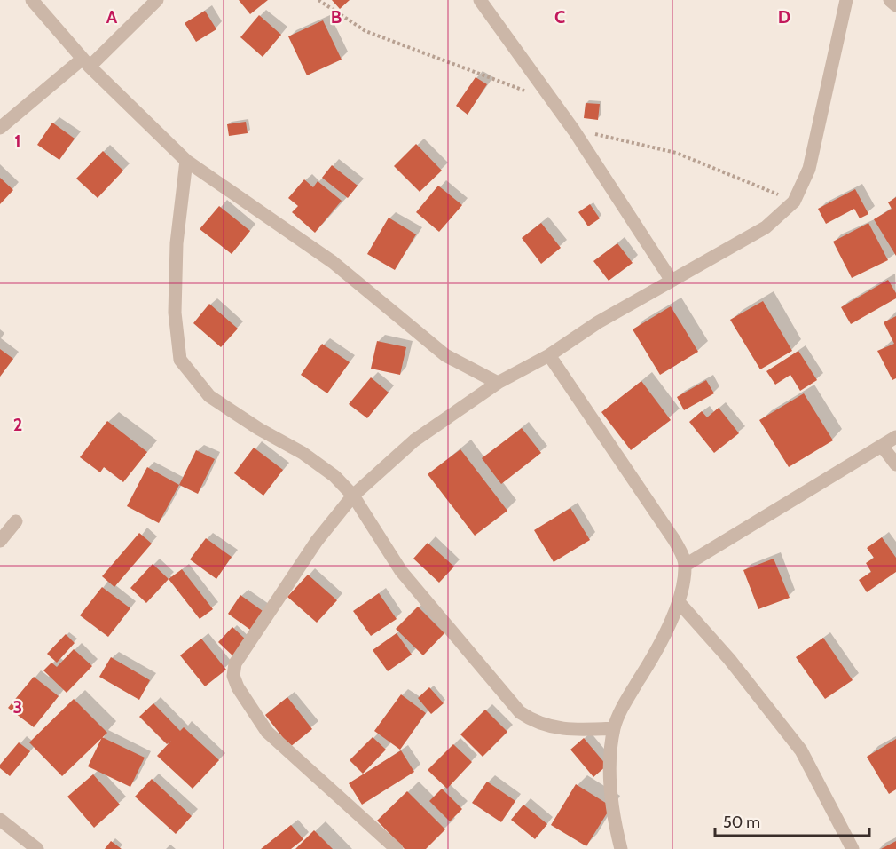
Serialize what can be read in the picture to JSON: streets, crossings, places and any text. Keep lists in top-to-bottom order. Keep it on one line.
{"scale_bar":"50 m","grid":{"columns":["A","B","C","D"],"rows":["1","2","3"]}}
